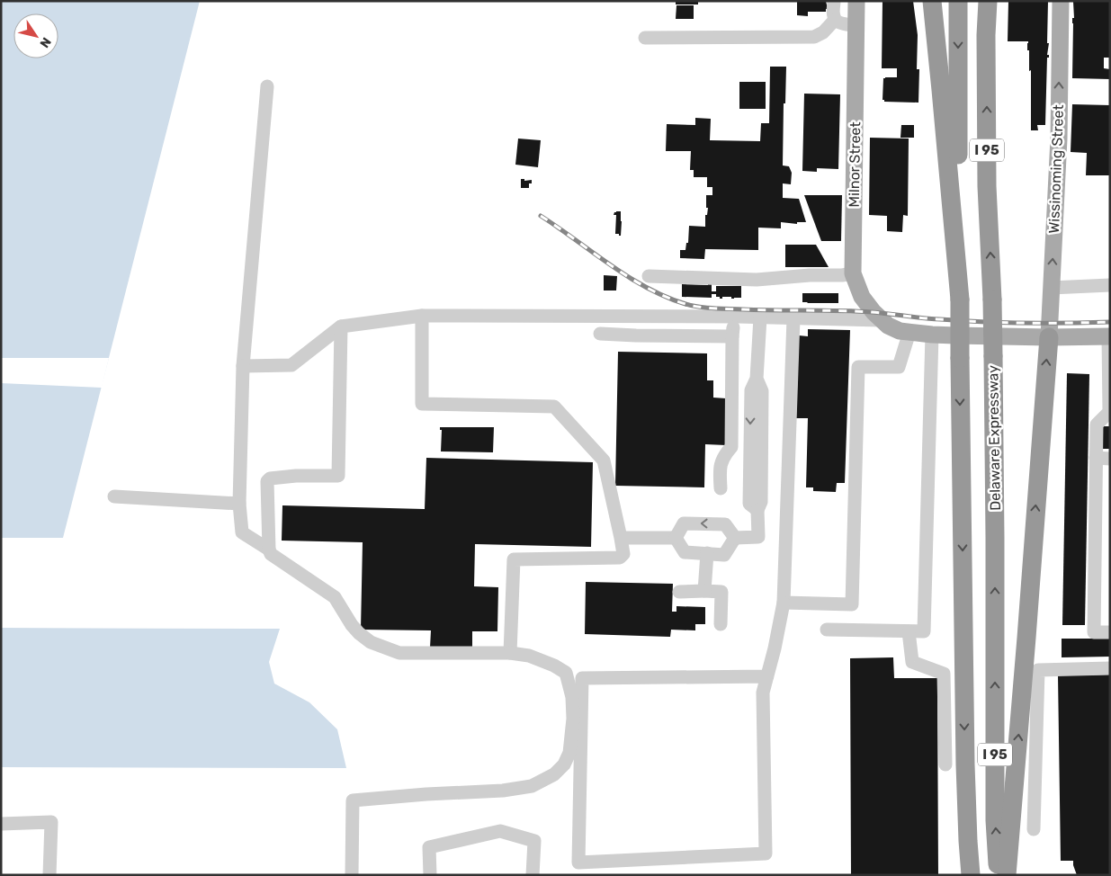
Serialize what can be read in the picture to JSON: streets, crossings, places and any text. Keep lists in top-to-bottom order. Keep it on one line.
{"streets":{"highway":["I 95","Delaware Expressway"],"main road":["Milnor Street","Wissinoming Street"]},"one_way":["Wissinoming Street"],"north":"bottom right"}
